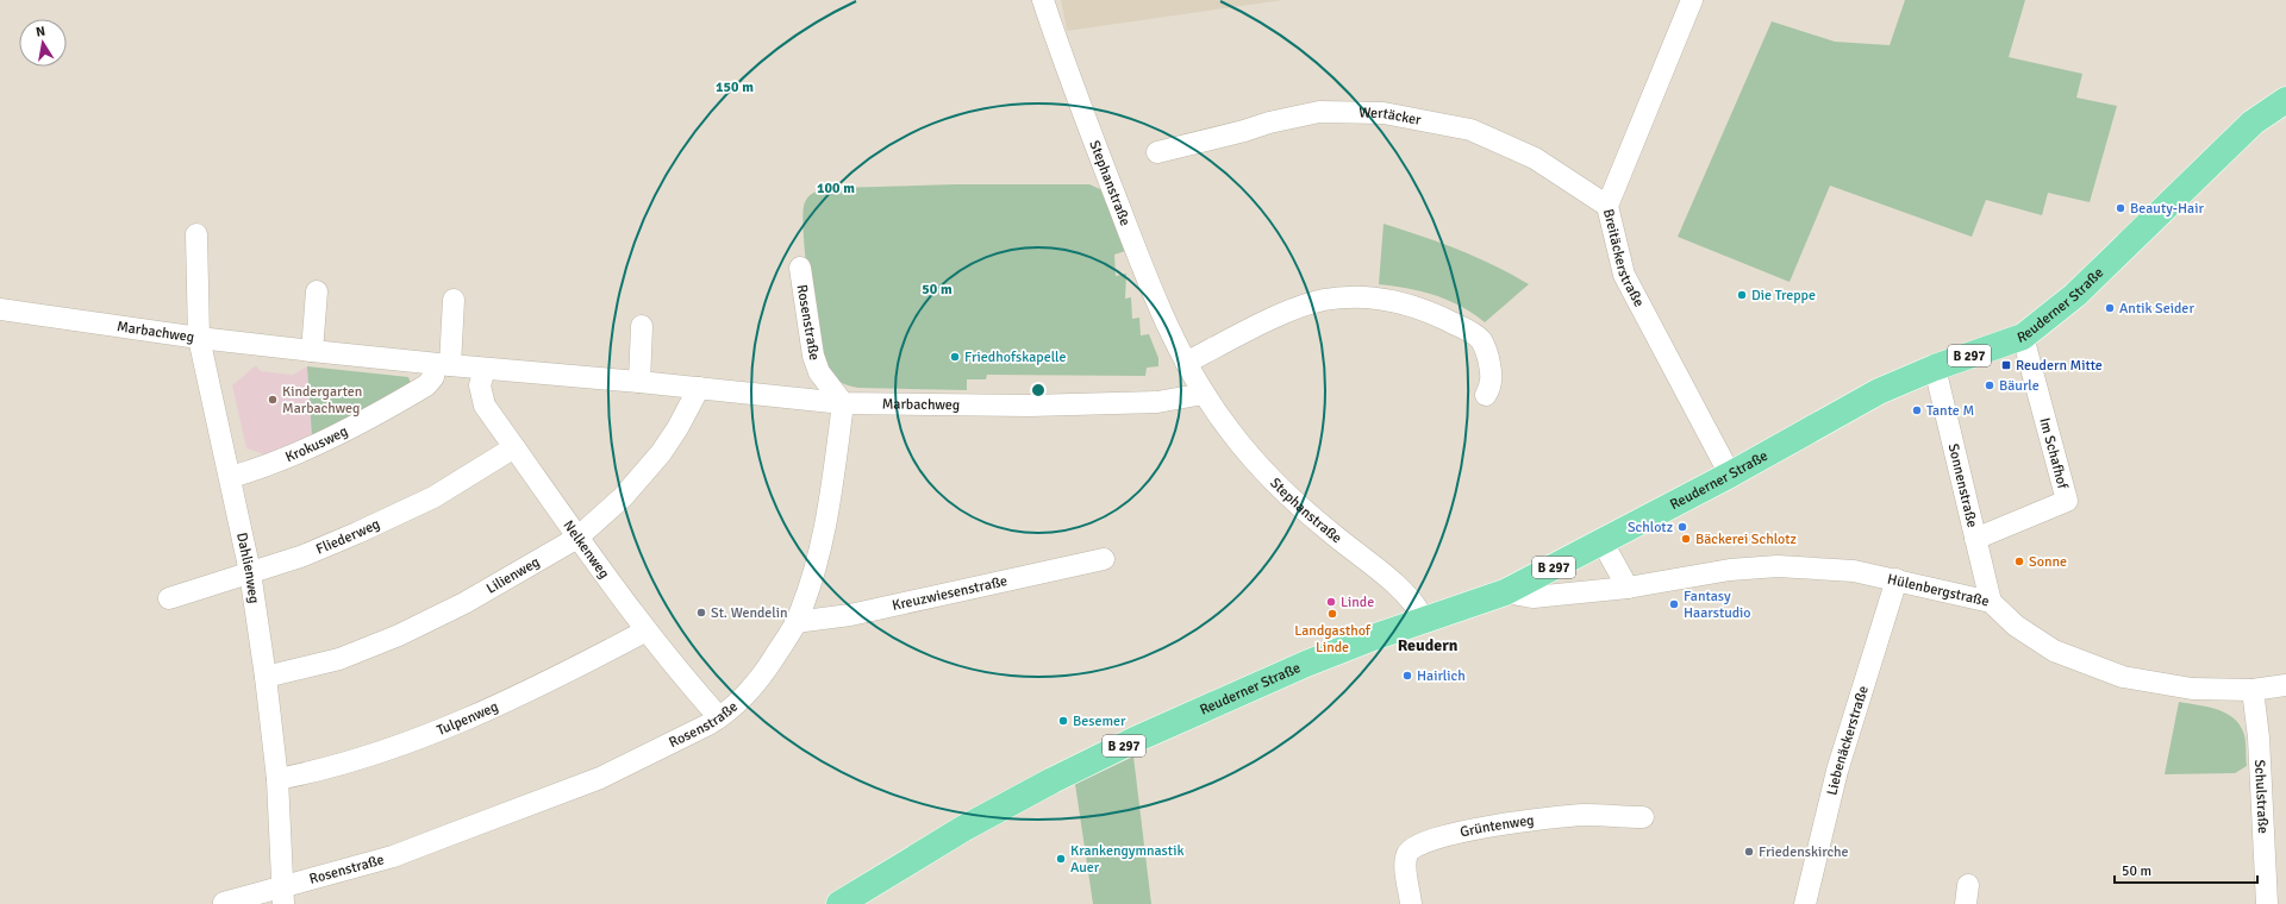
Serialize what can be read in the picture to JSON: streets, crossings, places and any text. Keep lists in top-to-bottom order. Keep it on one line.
{"streets":{"main road":["Reuderner Straße","B 297"],"street":["Wertäcker","Stephanstraße","Breitäckerstraße","Rosenstraße","Marbachweg","Krokusweg","Im Schafhof","Sonnenstraße","Fliederweg","Nelkenweg","Dahlienweg","Lilienweg","Hülenbergstraße","Kreuzwiesenstraße","Tulpenweg","Liebenäckerstraße","Schulstraße","Grüntenweg"]},"crossings":[["Wertäcker","Breitäckerstraße"],["Stephanstraße","Reuderner Straße"],["Stephanstraße","Marbachweg"],["Breitäckerstraße","Reuderner Straße"],["Reuderner Straße","Im Schafhof"],["Reuderner Straße","Sonnenstraße"],["Reuderner Straße","Hülenbergstraße"],["Rosenstraße","Marbachweg"],["Rosenstraße","Nelkenweg"],["Rosenstraße","Dahlienweg"],["Rosenstraße","Kreuzwiesenstraße"],["Marbachweg","Krokusweg"],["Marbachweg","Nelkenweg"],["Marbachweg","Dahlienweg"],["Marbachweg","Lilienweg"],["Krokusweg","Dahlienweg"],["Im Schafhof","Sonnenstraße"],["Sonnenstraße","Hülenbergstraße"],["Fliederweg","Nelkenweg"],["Fliederweg","Dahlienweg"],["Nelkenweg","Lilienweg"],["Nelkenweg","Tulpenweg"],["Dahlienweg","Lilienweg"],["Dahlienweg","Tulpenweg"],["Hülenbergstraße","Liebenäckerstraße"],["Hülenbergstraße","Schulstraße"]],"districts":["Reudern"],"places":{"other":["Beauty-Hair","Die Treppe","Antik Seider","Friedhofskapelle","Bäurle","Kindergarten Marbachweg","Tante M","Schlotz","Bäckerei Schlotz","Sonne","Linde","Fantasy Haarstudio","St. Wendelin","Landgasthof Linde","Hairlich","Besemer","Friedenskirche","Krankengymnastik Auer"],"transit":["Reudern Mitte"]},"scale_bar":"50 m","north":"top","rings":["150 m","100 m","50 m"]}
